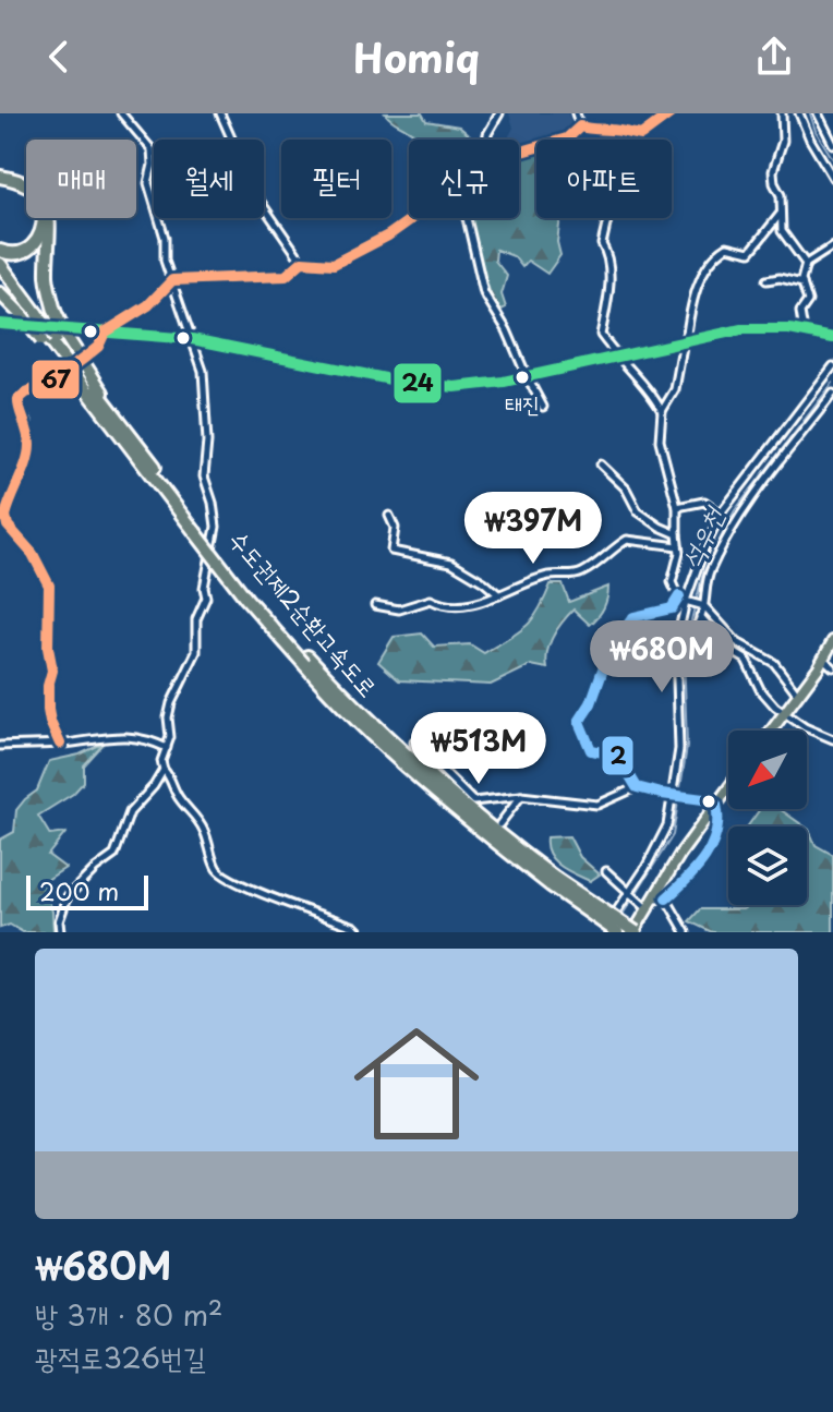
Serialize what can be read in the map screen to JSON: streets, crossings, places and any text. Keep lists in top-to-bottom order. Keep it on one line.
{"streets":{"highway":["수도권제2순환고속도로"]},"water":["석우천"],"places":["태진"],"lines":["transit line 67","transit line 24","transit line 2"],"scale_bar":"200 m","north":"bottom left","page":{"header":"Homiq","chip":["매매","월세","필터","신규","아파트"],"price":["₩397M","₩680M","₩513M"],"scale":"200 m","list":[{"name":"₩680M","note":"방 3개 · 80 m² · 광적로326번길"}]}}
